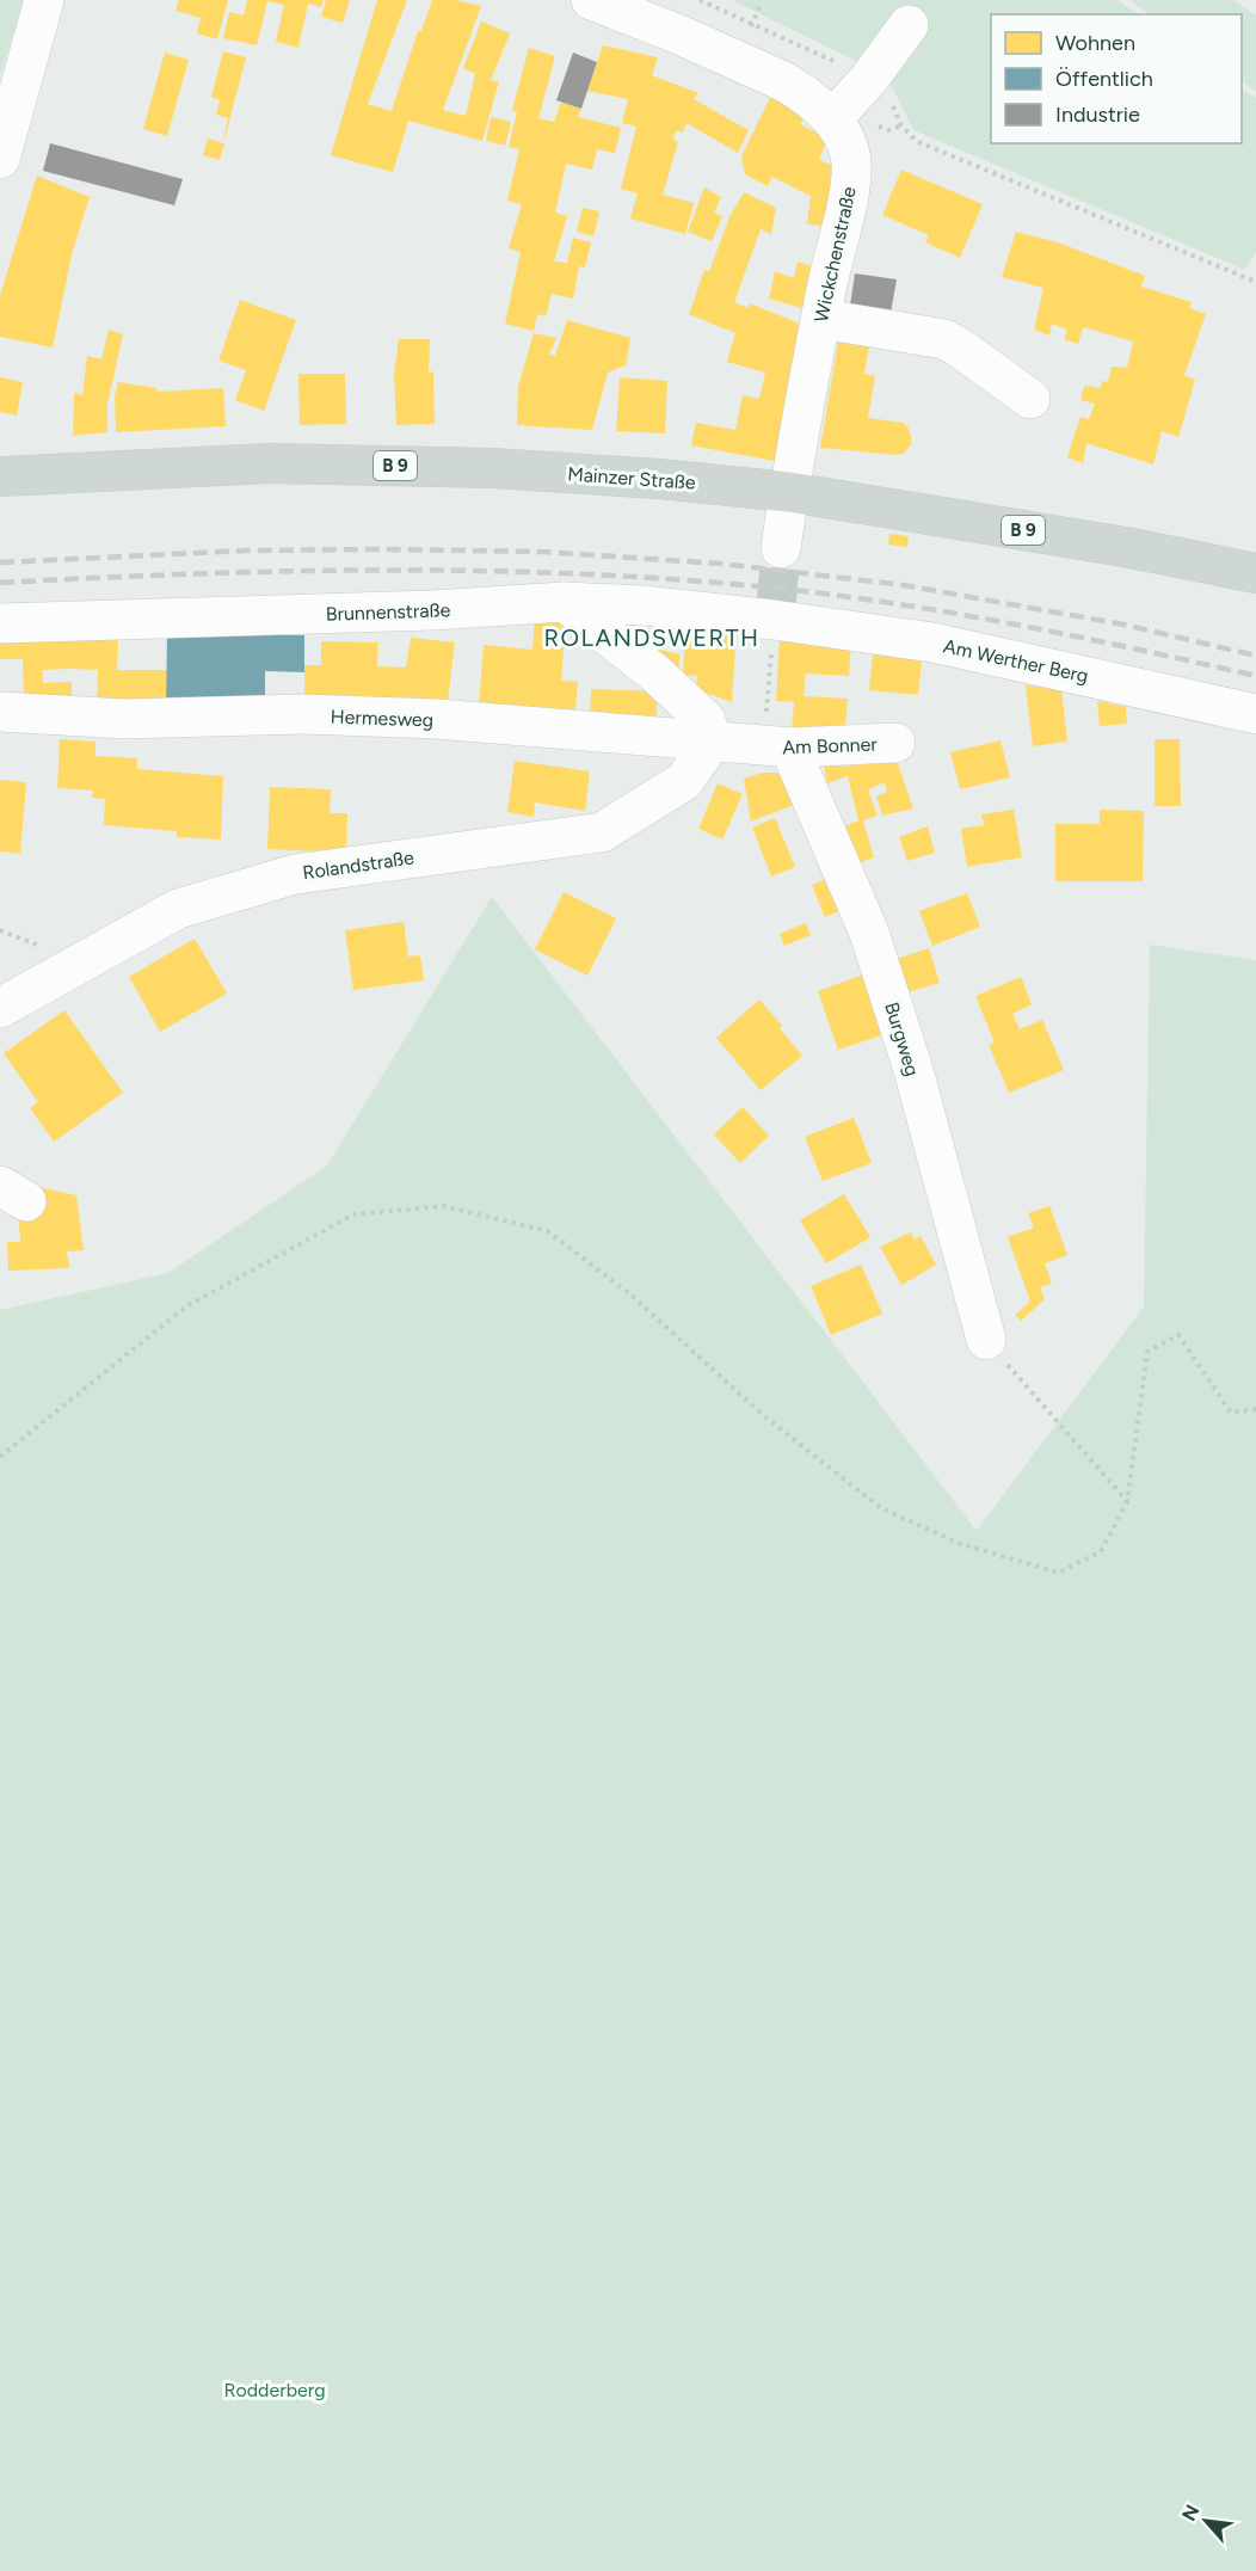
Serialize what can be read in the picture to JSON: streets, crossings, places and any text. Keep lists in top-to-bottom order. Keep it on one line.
{"streets":{"main road":["B 9","Mainzer Straße"],"street":["Wickchenstraße","Brunnenstraße","Am Werther Berg","Hermesweg","Am Bonner","Rolandstraße","Burgweg"]},"crossings":[["Wickchenstraße","Mainzer Straße"],["Brunnenstraße","Am Werther Berg"],["Hermesweg","Am Bonner"],["Hermesweg","Rolandstraße"],["Hermesweg","Burgweg"],["Am Bonner","Burgweg"]],"districts":["ROLANDSWERTH"],"parks":["Rodderberg"],"legend":["Wohnen","Öffentlich","Industrie"],"north":"top left"}
